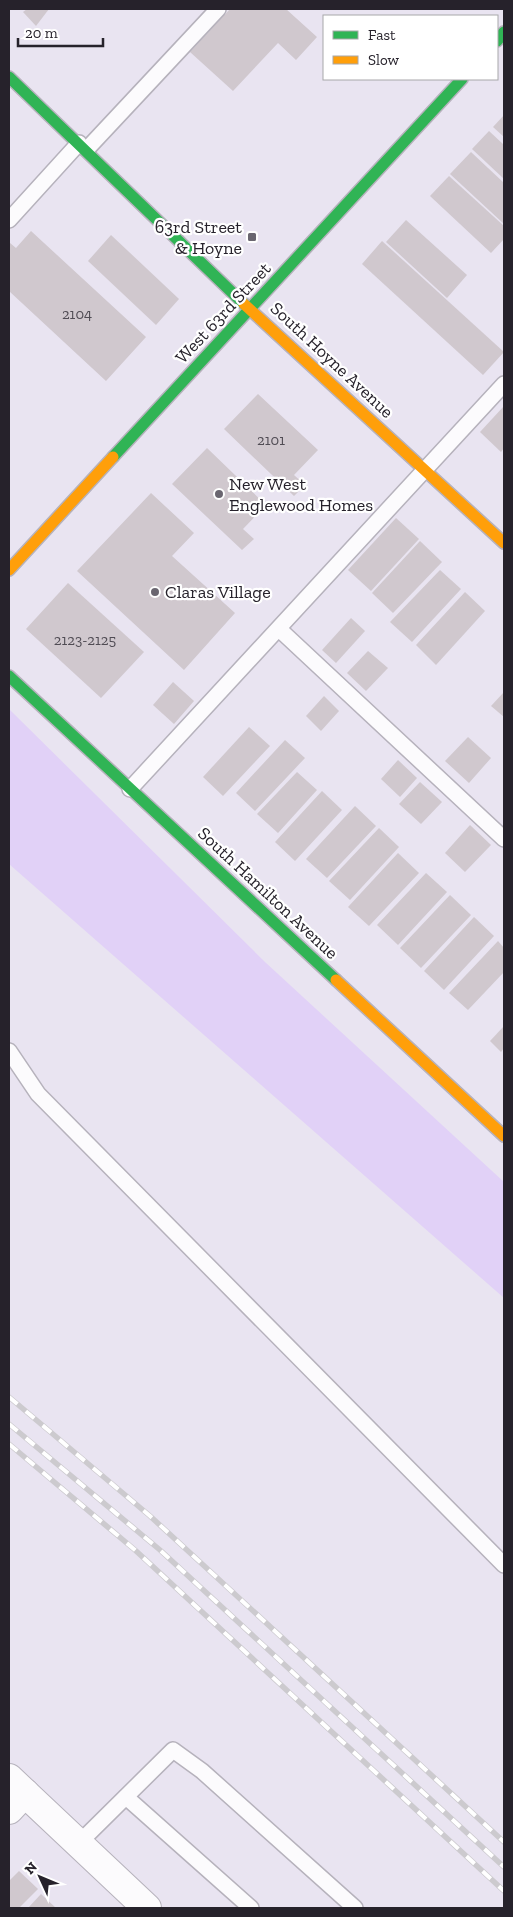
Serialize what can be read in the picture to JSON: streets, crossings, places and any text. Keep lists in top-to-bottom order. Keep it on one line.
{"streets":{"street":["West 63rd Street","South Hoyne Avenue","South Hamilton Avenue"]},"crossings":[["West 63rd Street","South Hoyne Avenue"]],"places":{"transit":["63rd Street & Hoyne"],"other":["New West Englewood Homes","Claras Village"]},"house_numbers":["2104","2101","2123-2125"],"legend":["Fast","Slow"],"scale_bar":"20 m","north":"top left"}
